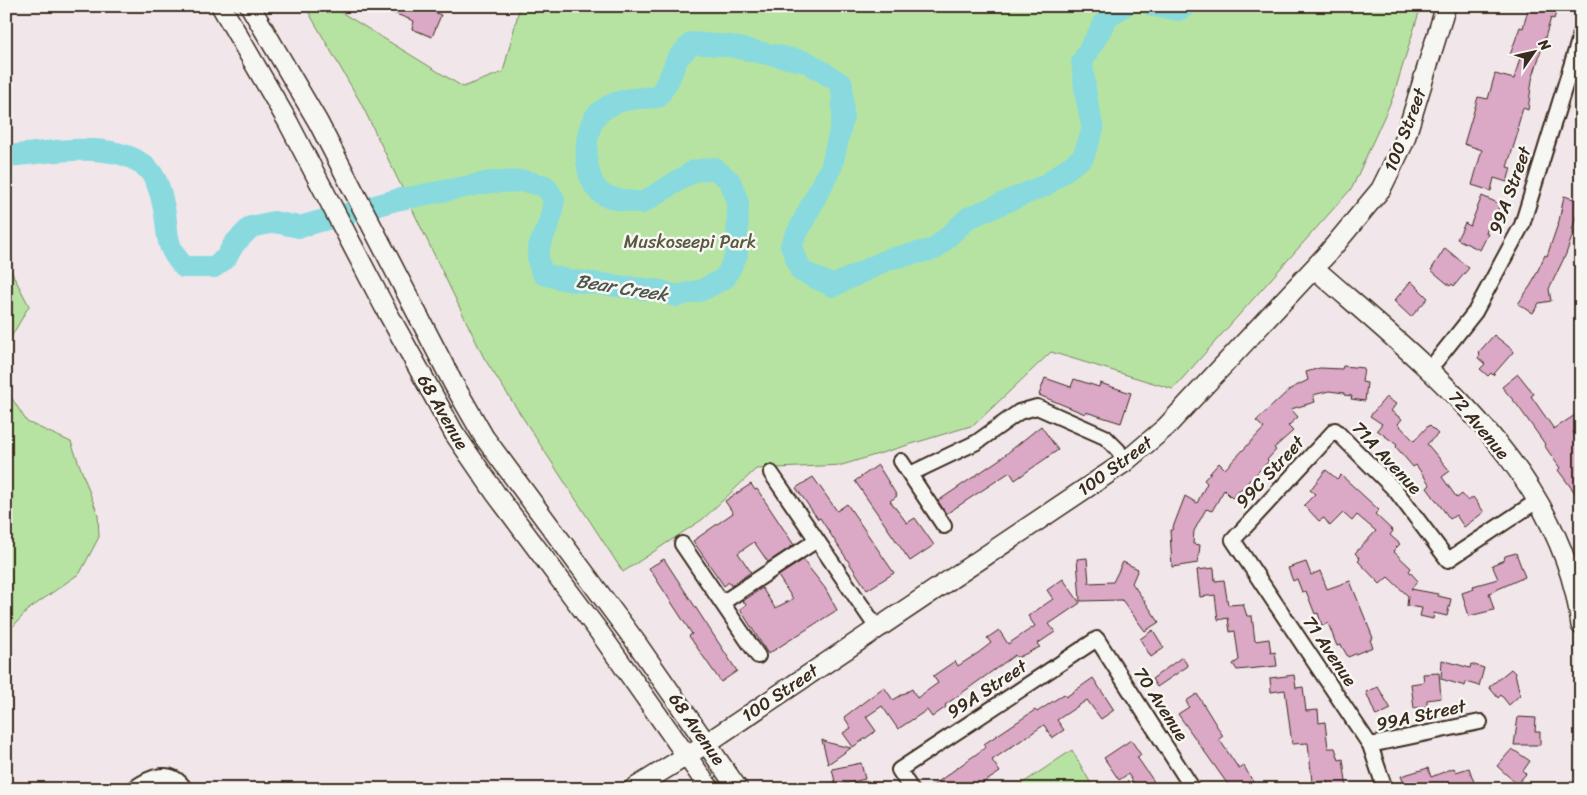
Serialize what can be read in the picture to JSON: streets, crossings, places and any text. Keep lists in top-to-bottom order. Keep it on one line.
{"streets":{"main road":["100 Street","68 Avenue","72 Avenue"],"street":["99A Street","71A Avenue","99C Street","71 Avenue","70 Avenue"]},"crossings":[["100 Street","68 Avenue"],["100 Street","72 Avenue"],["99A Street","72 Avenue"],["99A Street","71 Avenue"],["99A Street","70 Avenue"],["72 Avenue","71A Avenue"],["71A Avenue","99C Street"],["99C Street","71 Avenue"]],"water":["Bear Creek"],"parks":["Muskoseepi Park"],"north":"top right"}
